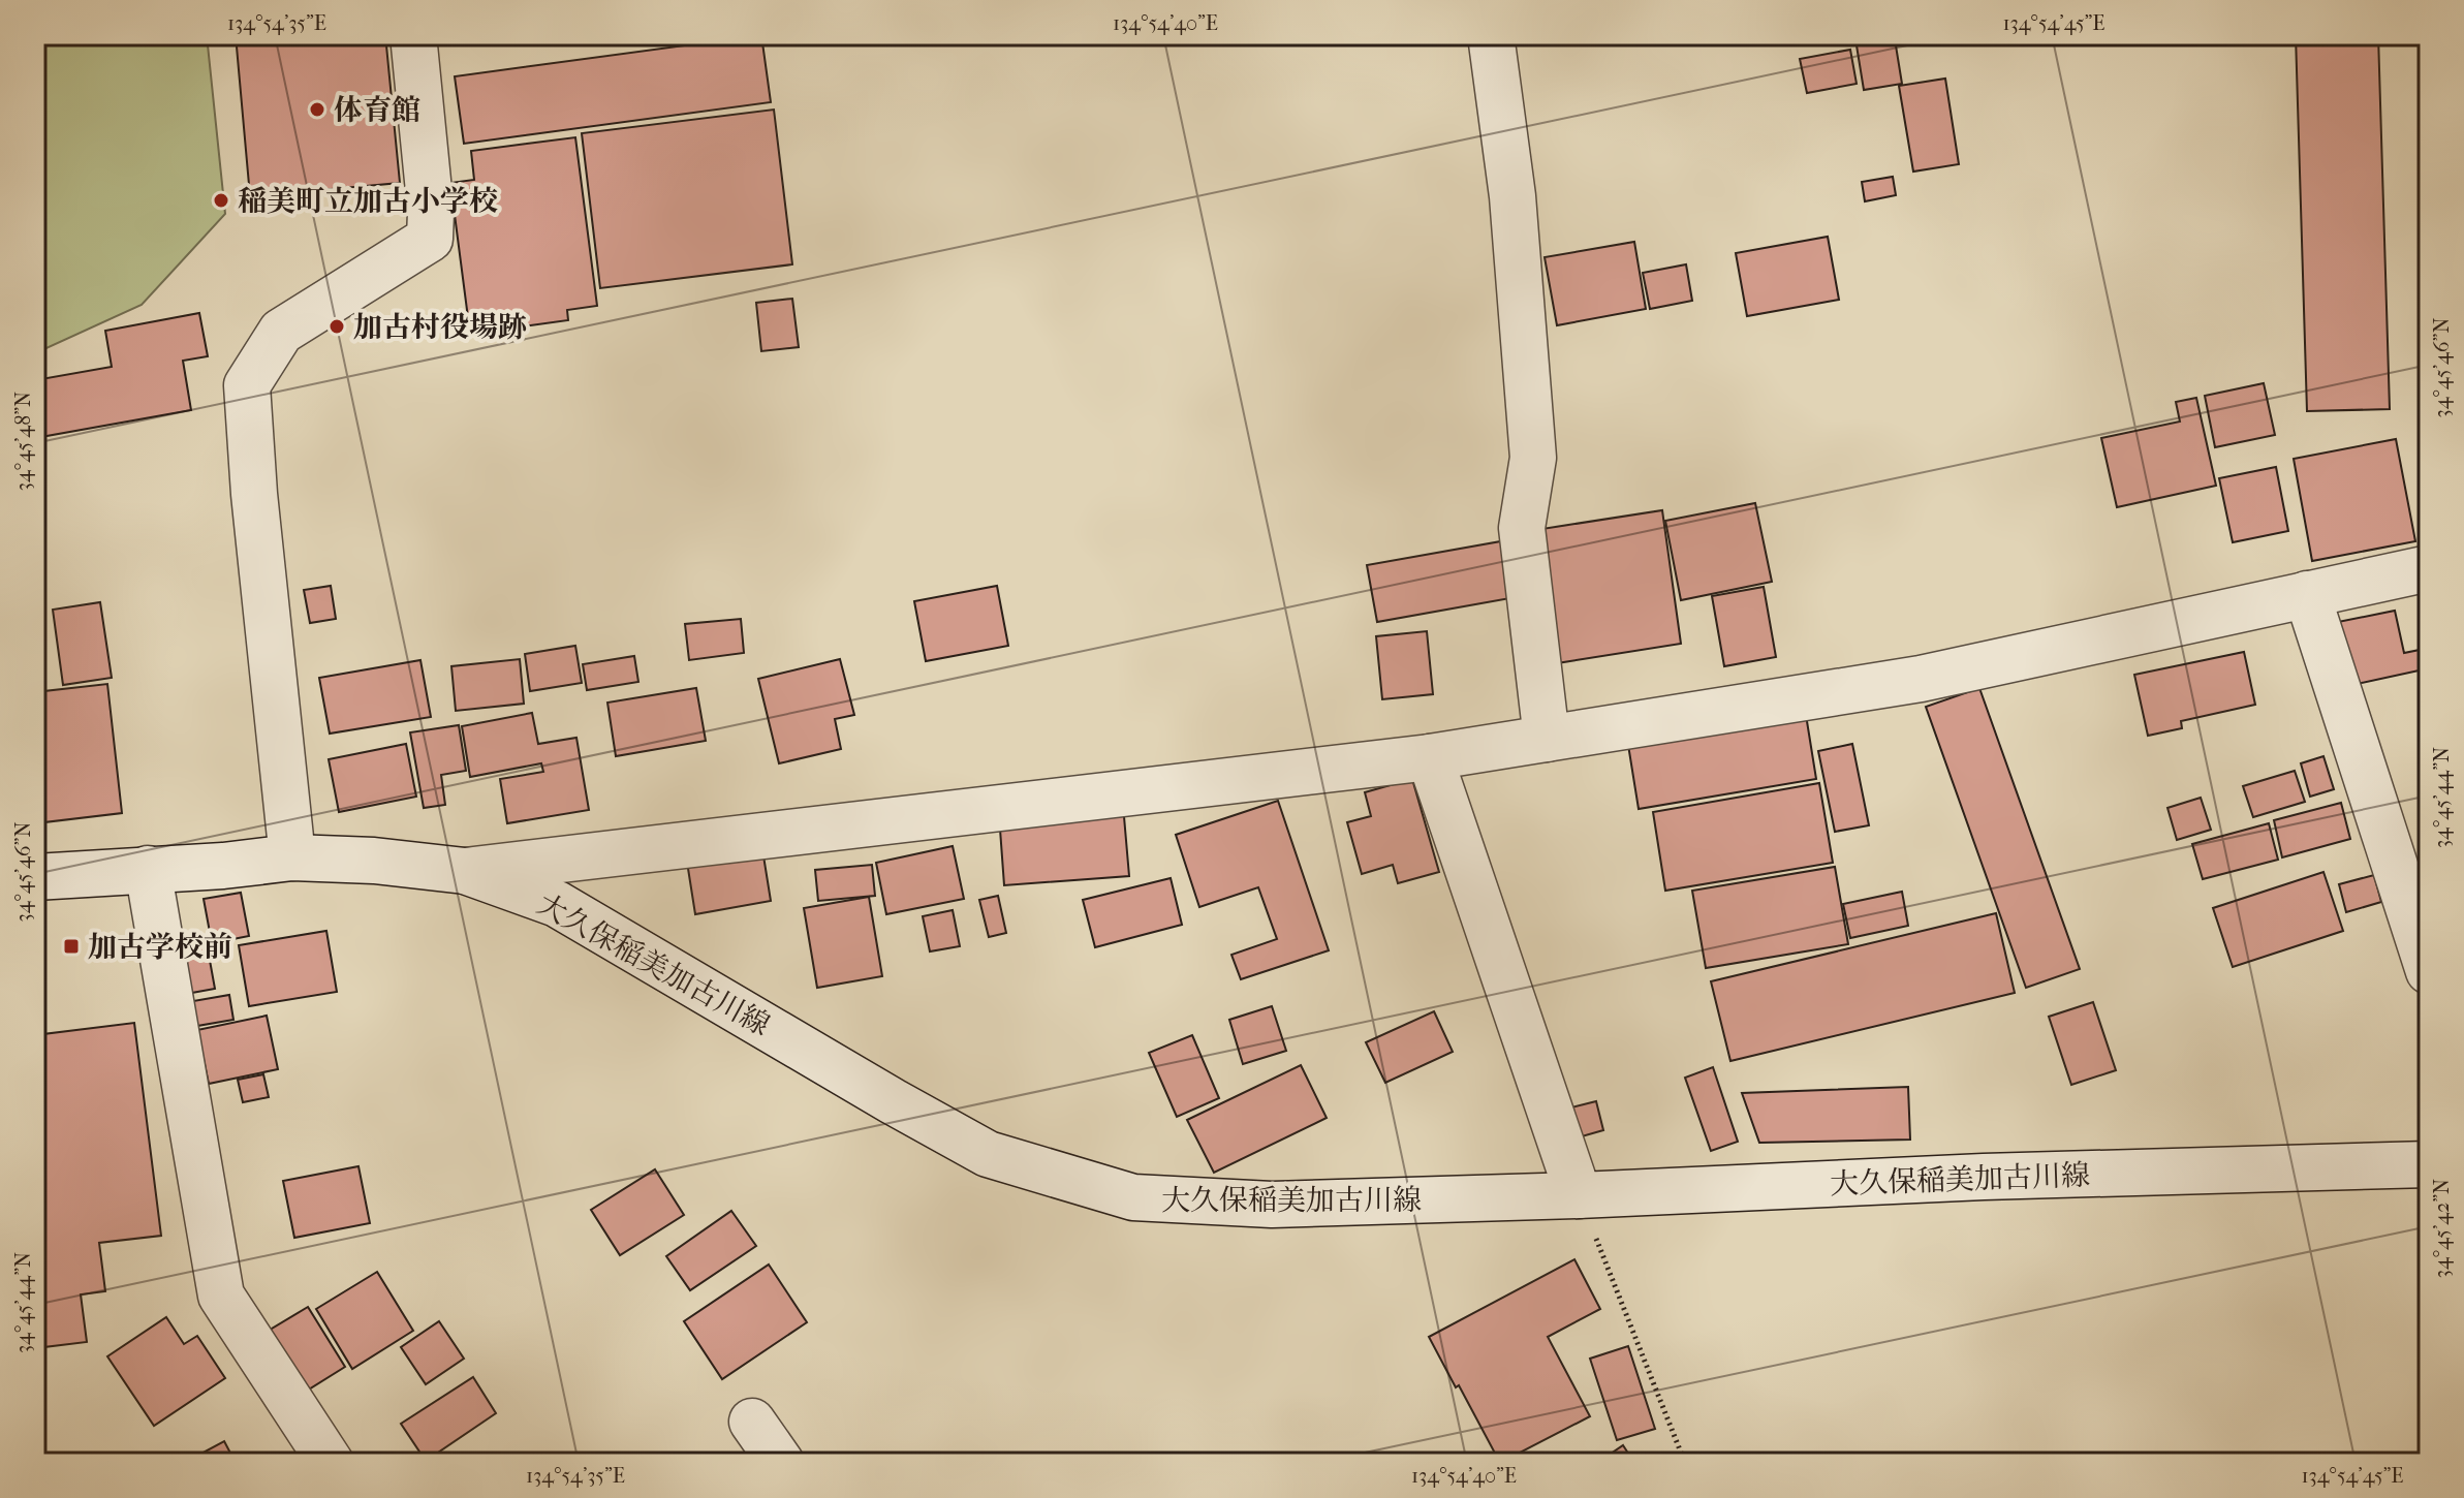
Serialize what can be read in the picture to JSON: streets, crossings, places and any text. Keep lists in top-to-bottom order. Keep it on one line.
{"streets":{"street":["大久保稲美加古川線"]},"places":{"other":["体育館","稲美町立加古小学校","加古村役場跡"],"transit":["加古学校前"]},"coordinates":["134°54'35\"E","134°54'40\"E","134°54'45\"E","34°45'46\"N","34°45'48\"N","34°45'44\"N","34°45'42\"N"]}
